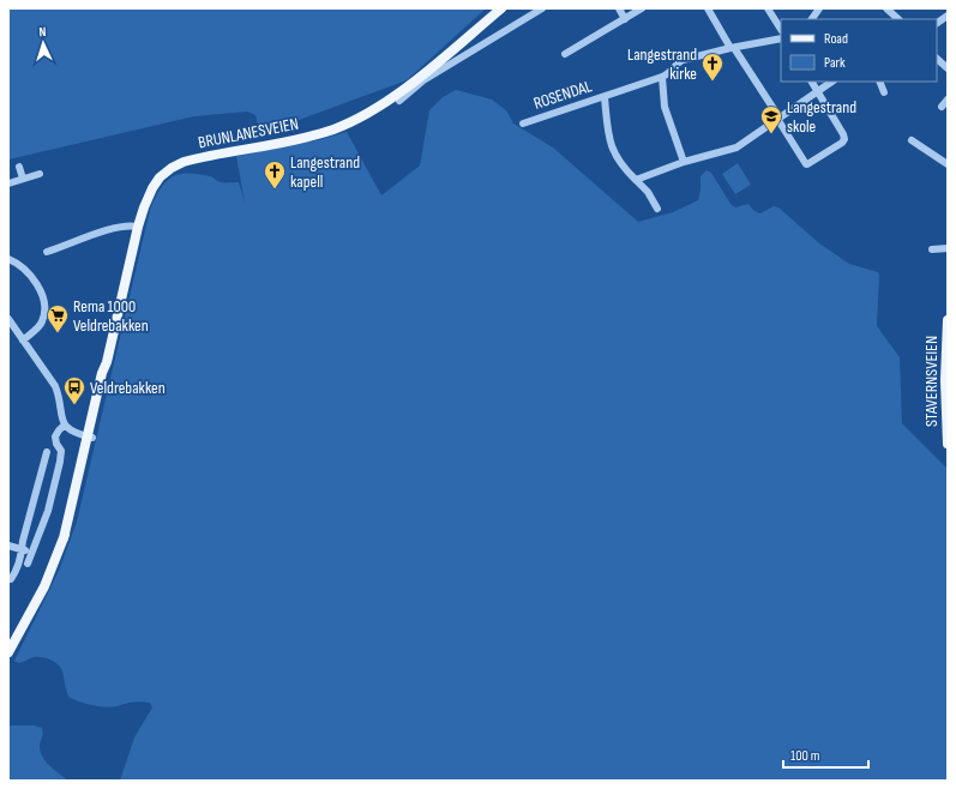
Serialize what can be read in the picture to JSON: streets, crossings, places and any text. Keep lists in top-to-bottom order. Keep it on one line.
{"streets":{"main road":["BRUNLANESVEIEN","STAVERNSVEIEN"],"street":["ROSENDAL"]},"places":{"church":["Langestrand kirke","Langestrand kapell"],"school or university":["Langestrand skole"],"supermarket":["Rema 1000 Veldrebakken"],"bus stop":["Veldrebakken"]},"legend":["Road","Park"],"scale_bar":"100 m","north":"top"}
